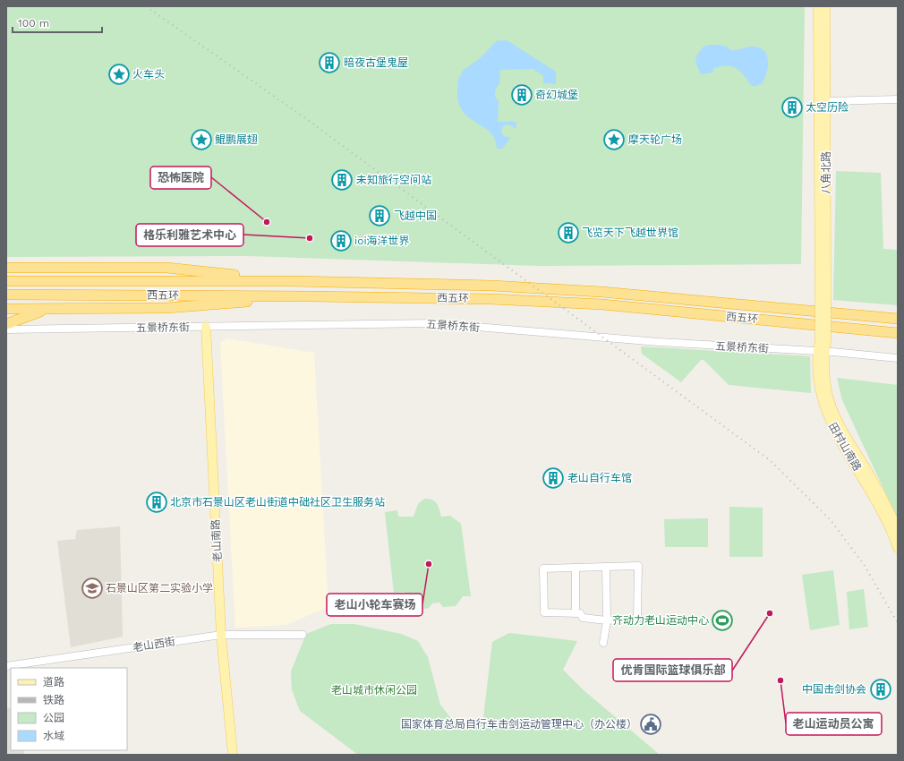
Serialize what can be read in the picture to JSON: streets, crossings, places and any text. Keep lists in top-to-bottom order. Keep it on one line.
{"streets":{"highway":["西五环"],"main road":["八角北路","田村山南路","老山南路"],"street":["五景桥东街","老山西街"]},"crossings":[["八角北路","田村山南路"],["五景桥东街","田村山南路"],["五景桥东街","老山南路"],["老山南路","老山西街"]],"parks":["老山城市休闲公园"],"places":{"building":["暗夜古堡鬼屋","奇幻城堡","太空历险","未知旅行空间站","飞越中国","飞览天下飞越世界馆","ioi海洋世界","老山自行车馆","北京市石景山区老山街道中础社区卫生服务站","中国击剑协会"],"place":["火车头","鲲鹏展翅","摩天轮广场"],"other":["恐怖医院","格乐利雅艺术中心","老山小轮车赛场","优肯国际篮球俱乐部","老山运动员公寓"],"school or university":["石景山区第二实验小学"],"sports":["齐动力老山运动中心"],"public building":["国家体育总局自行车击剑运动管理中心（办公楼）"]},"legend":["道路","铁路","公园","水域"],"scale_bar":"100 m"}
